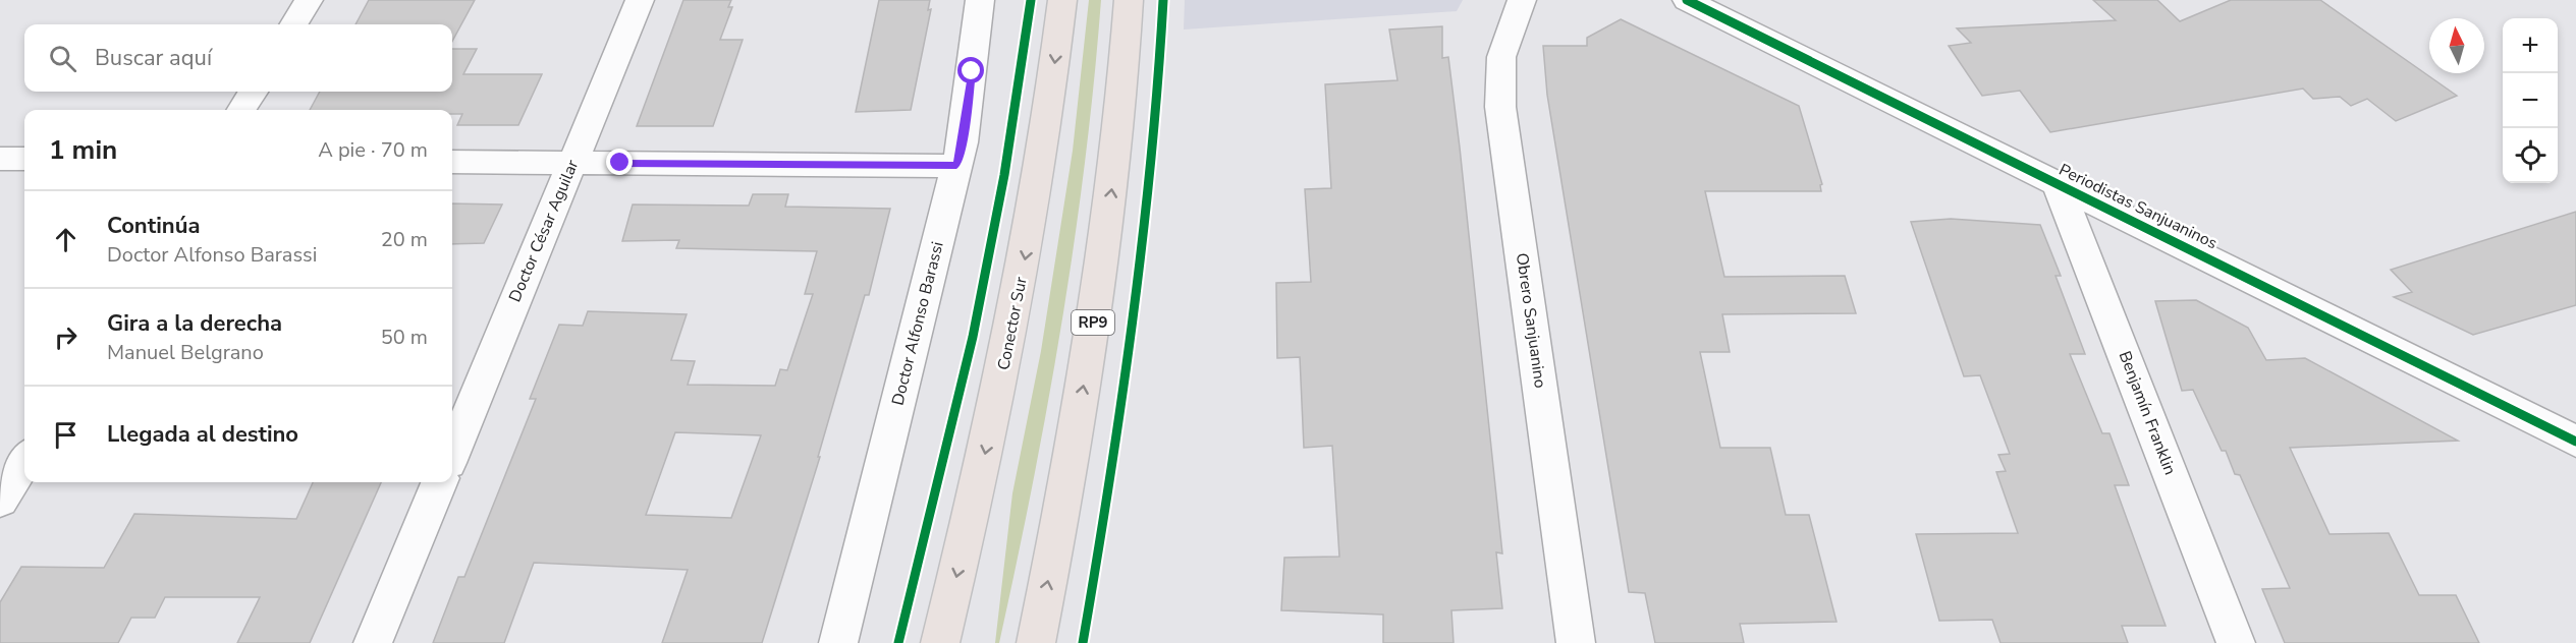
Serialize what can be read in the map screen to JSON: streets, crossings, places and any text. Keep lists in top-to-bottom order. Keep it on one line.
{"streets":{"main road":["RP9","Conector Sur"],"street":["Periodistas Sanjuaninos","Doctor César Aguilar","Obrero Sanjuanino","Doctor Alfonso Barassi","Benjamín Franklin"]},"crossings":[["Periodistas Sanjuaninos","Benjamín Franklin"]],"north":"top","page":{"map_buttons":["+","−"],"search":"Buscar aquí","heading":["1 min","A pie · 70 m"],"list":[["Continúa","Doctor Alfonso Barassi","20 m"],["Gira a la derecha","Manuel Belgrano","50 m"],"Llegada al destino"]}}
